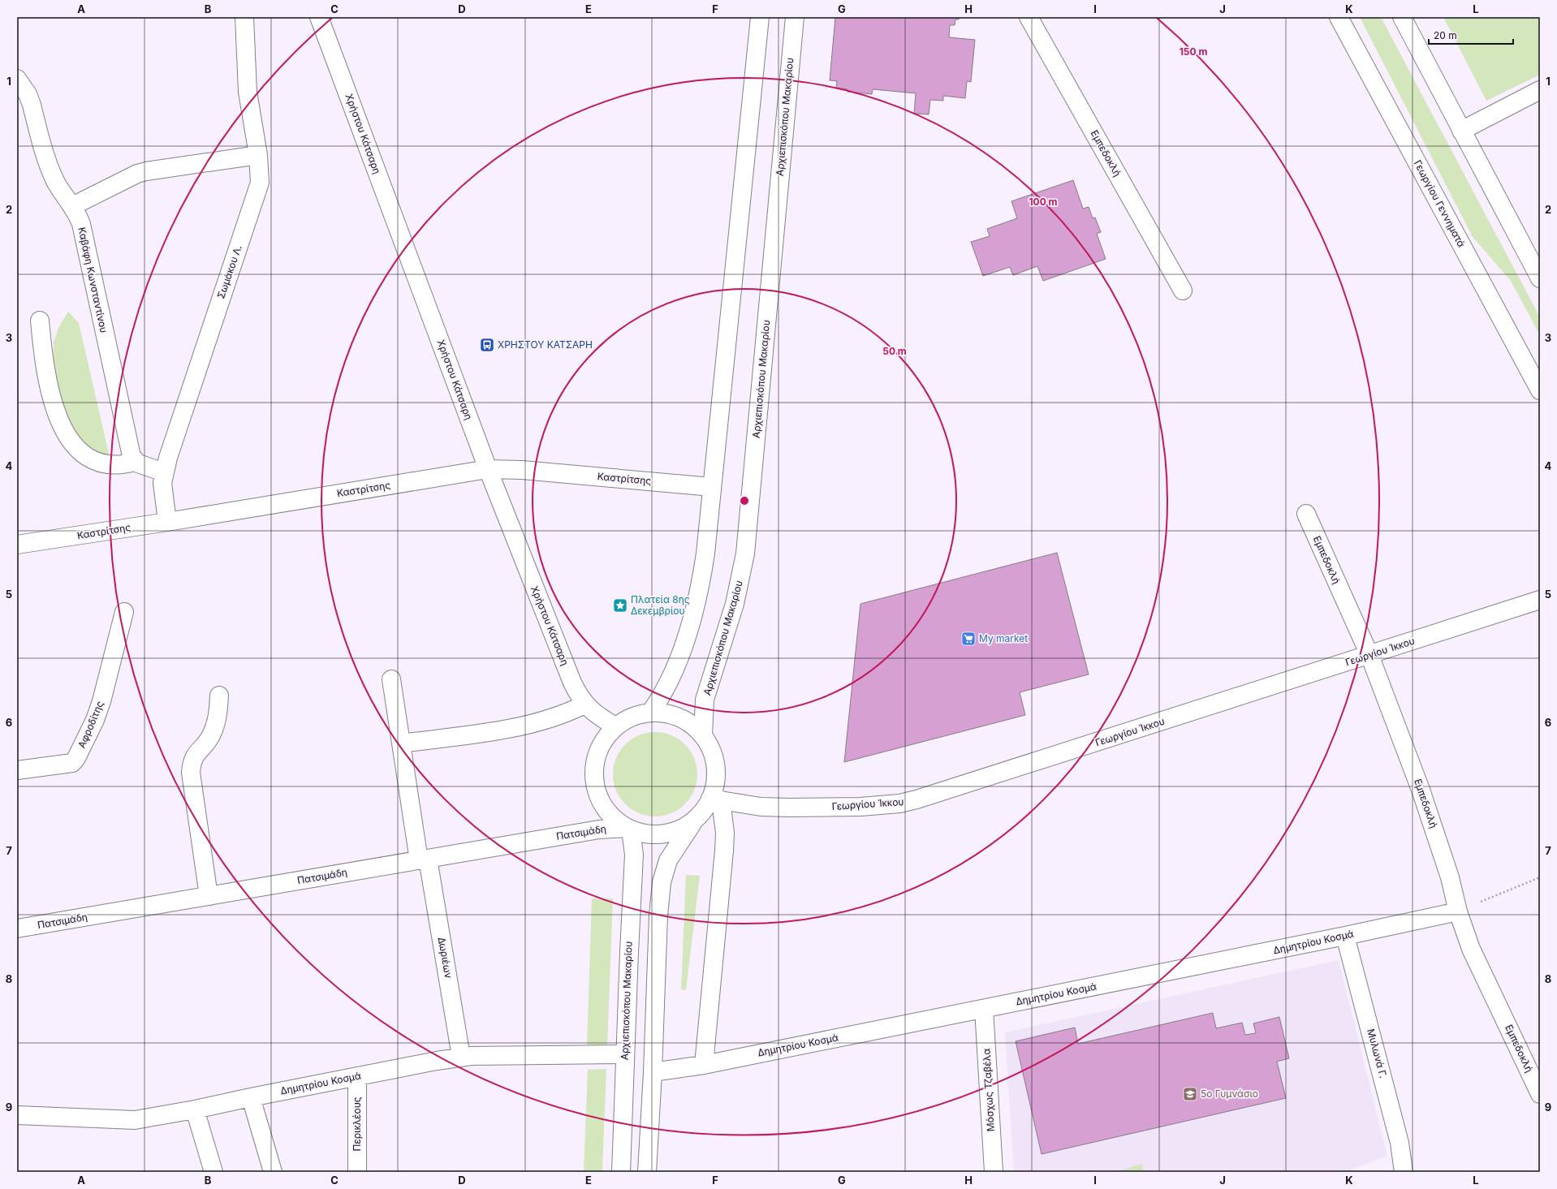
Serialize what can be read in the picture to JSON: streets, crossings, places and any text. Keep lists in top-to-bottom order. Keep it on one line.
{"streets":{"street":["Αρχιεπισκόπου Μακαρίου","Χρήστου Κάτσαρη","Εμπεδοκλή","Γεωργίου Γεννηματά","Σωμάκου Λ.","Καβάφη Κωνσταντίνου","Καστρίτσης","Γεωργίου Ίκκου","Αφροδίτης","Πατσιμάδη","Δημητρίου Κοσμά","Δωριέων","Μυλωνά Γ.","Μόσχως Τζαβέλα","Περικλέους"]},"crossings":[["Αρχιεπισκόπου Μακαρίου","Πατσιμάδη"],["Αρχιεπισκόπου Μακαρίου","Δημητρίου Κοσμά"],["Χρήστου Κάτσαρη","Καστρίτσης"],["Εμπεδοκλή","Γεωργίου Ίκκου"],["Εμπεδοκλή","Δημητρίου Κοσμά"],["Σωμάκου Λ.","Καστρίτσης"],["Πατσιμάδη","Δωριέων"],["Δημητρίου Κοσμά","Δωριέων"],["Δημητρίου Κοσμά","Μυλωνά Γ."],["Δημητρίου Κοσμά","Μόσχως Τζαβέλα"],["Δημητρίου Κοσμά","Περικλέους"]],"places":{"bus stop":["ΧΡΗΣΤΟΥ ΚΑΤΣΑΡΗ"],"place":["Πλατεία 8ης Δεκεμβρίου"],"supermarket":["My market"],"school or university":["5ο Γυμνάσιο"]},"scale_bar":"20 m","grid":{"columns":["A","B","C","D","E","F","G","H","I","J","K","L"],"rows":["1","2","3","4","5","6","7","8","9"]},"rings":["150 m","100 m","50 m"]}
